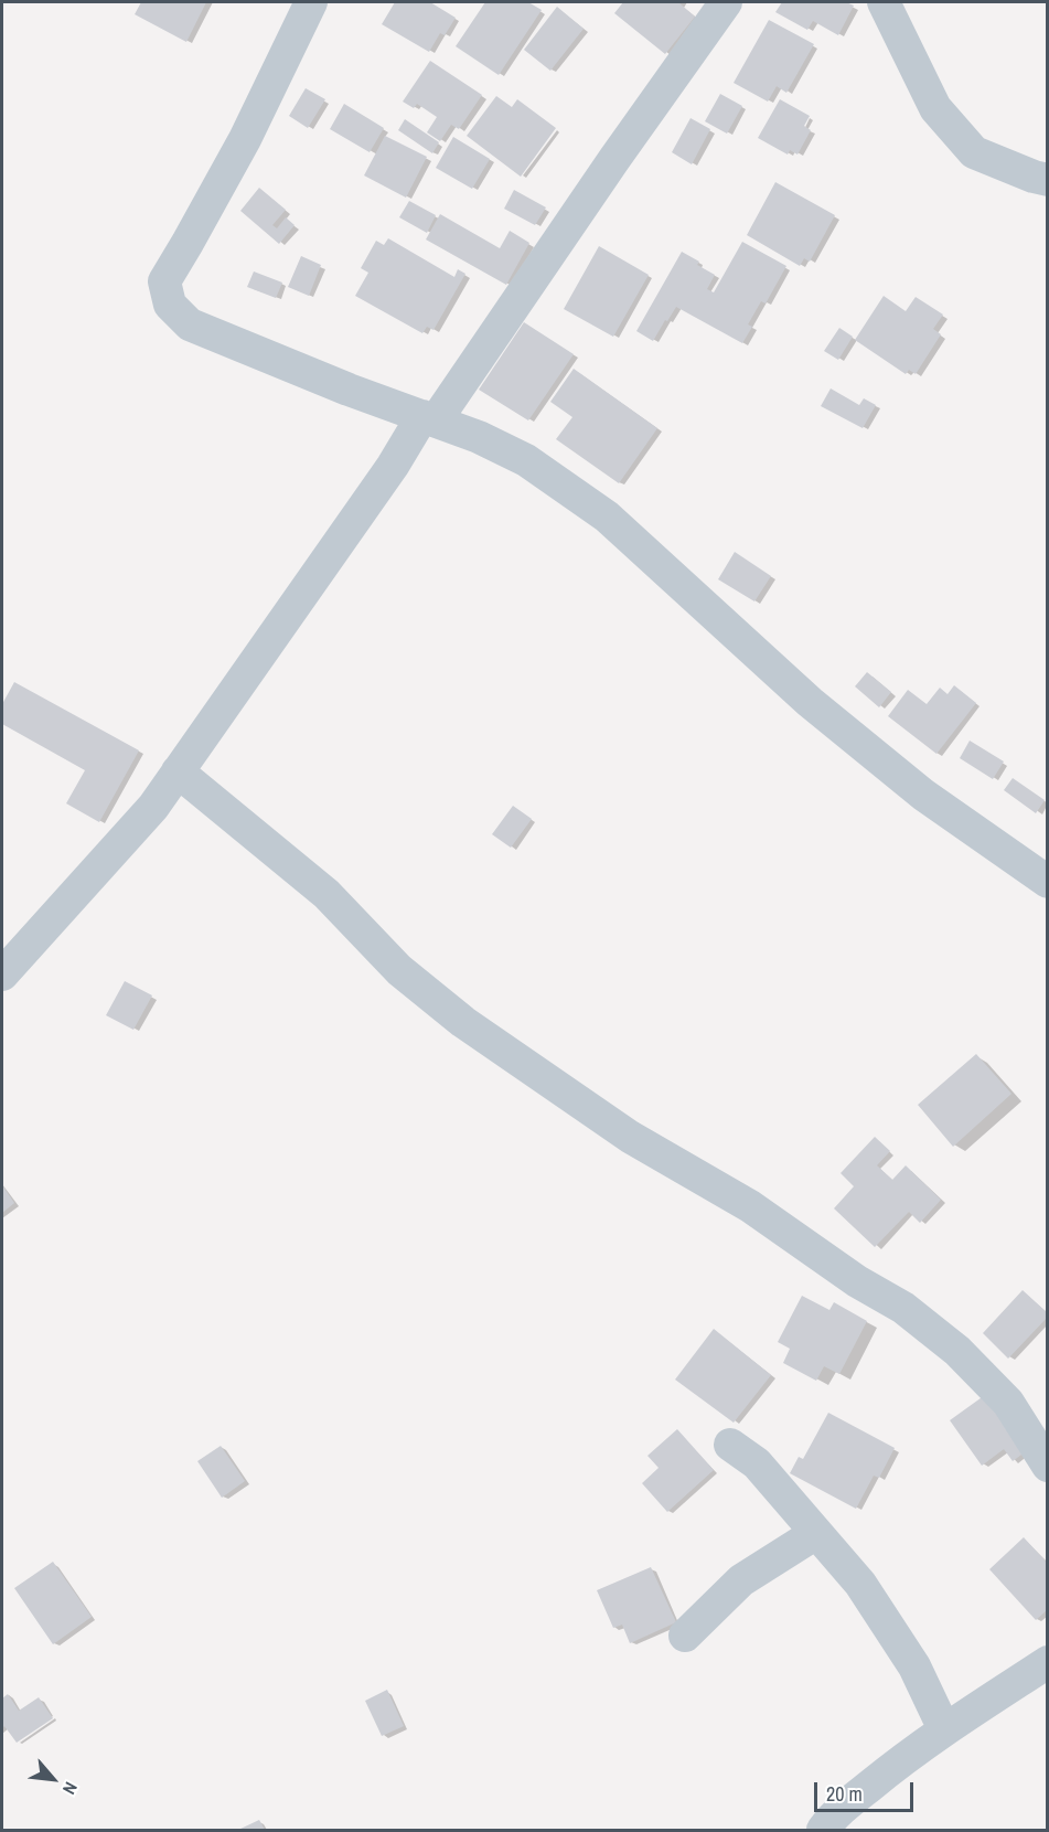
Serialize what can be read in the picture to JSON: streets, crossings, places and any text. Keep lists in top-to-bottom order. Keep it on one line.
{"scale_bar":"20 m","north":"bottom right"}
